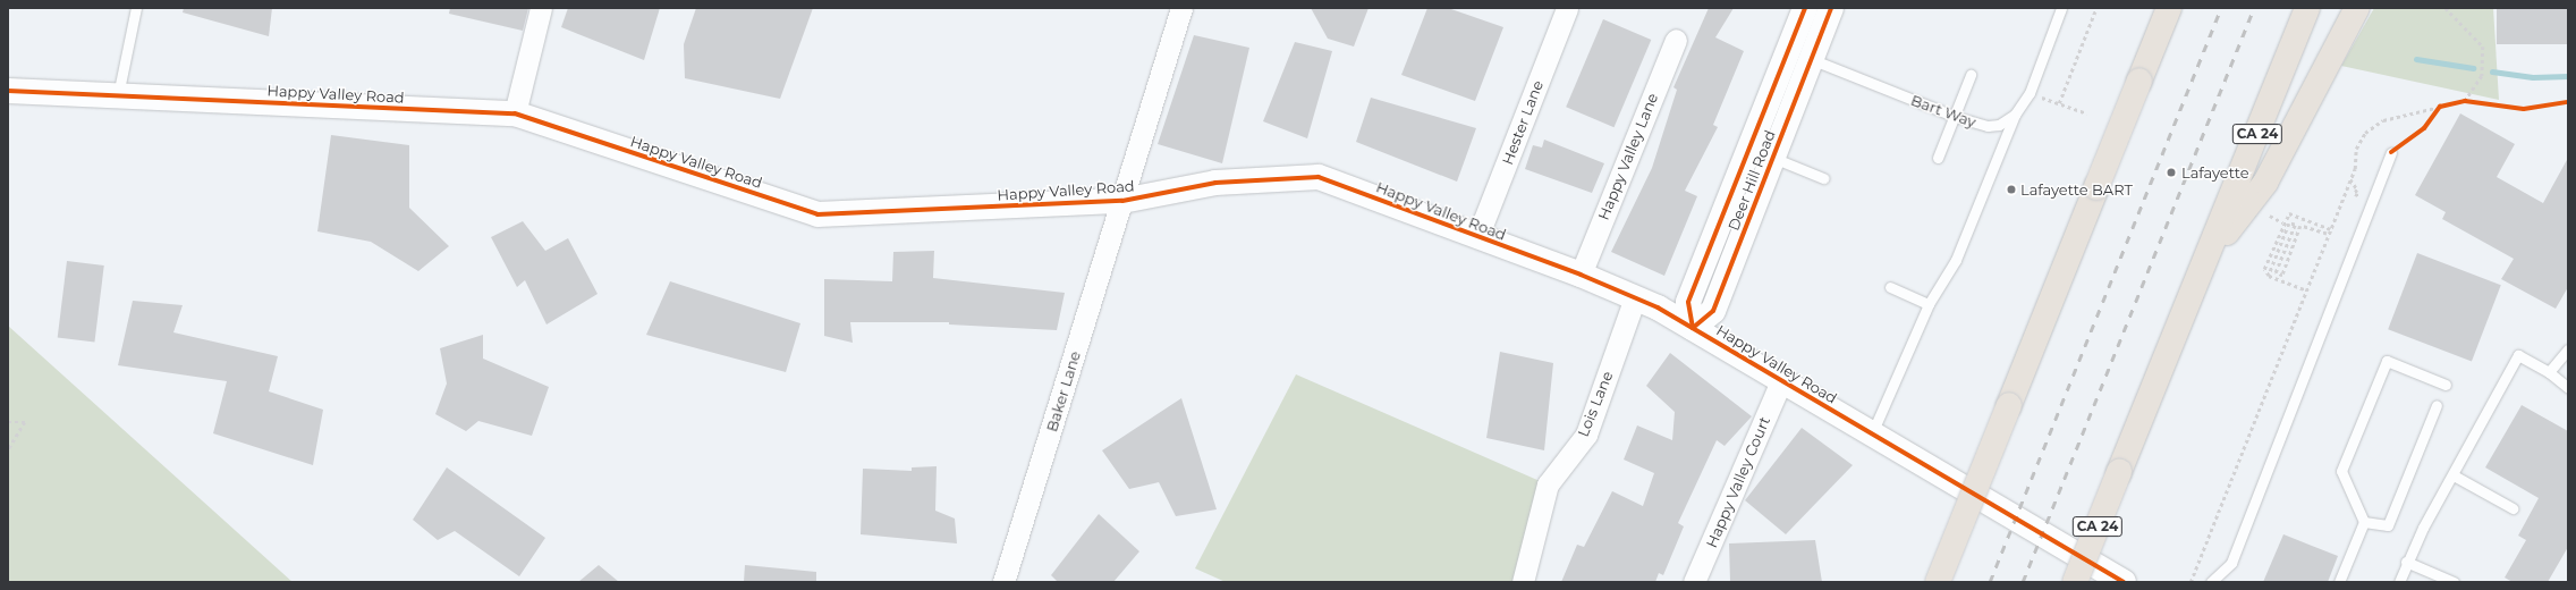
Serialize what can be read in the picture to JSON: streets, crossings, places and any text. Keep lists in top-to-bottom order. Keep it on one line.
{"streets":{"highway":["CA 24"],"street":["Happy Valley Road","Hester Lane","Happy Valley Lane","Deer Hill Road","Baker Lane","Lois Lane","Happy Valley Court"],"lane":["Bart Way"]},"crossings":[["Happy Valley Road","Hester Lane"],["Happy Valley Road","Happy Valley Lane"],["Happy Valley Road","Deer Hill Road"],["Happy Valley Road","Baker Lane"],["Happy Valley Road","Lois Lane"],["Happy Valley Road","Happy Valley Court"],["Bart Way","Deer Hill Road"]],"places":["Lafayette","Lafayette BART"]}
